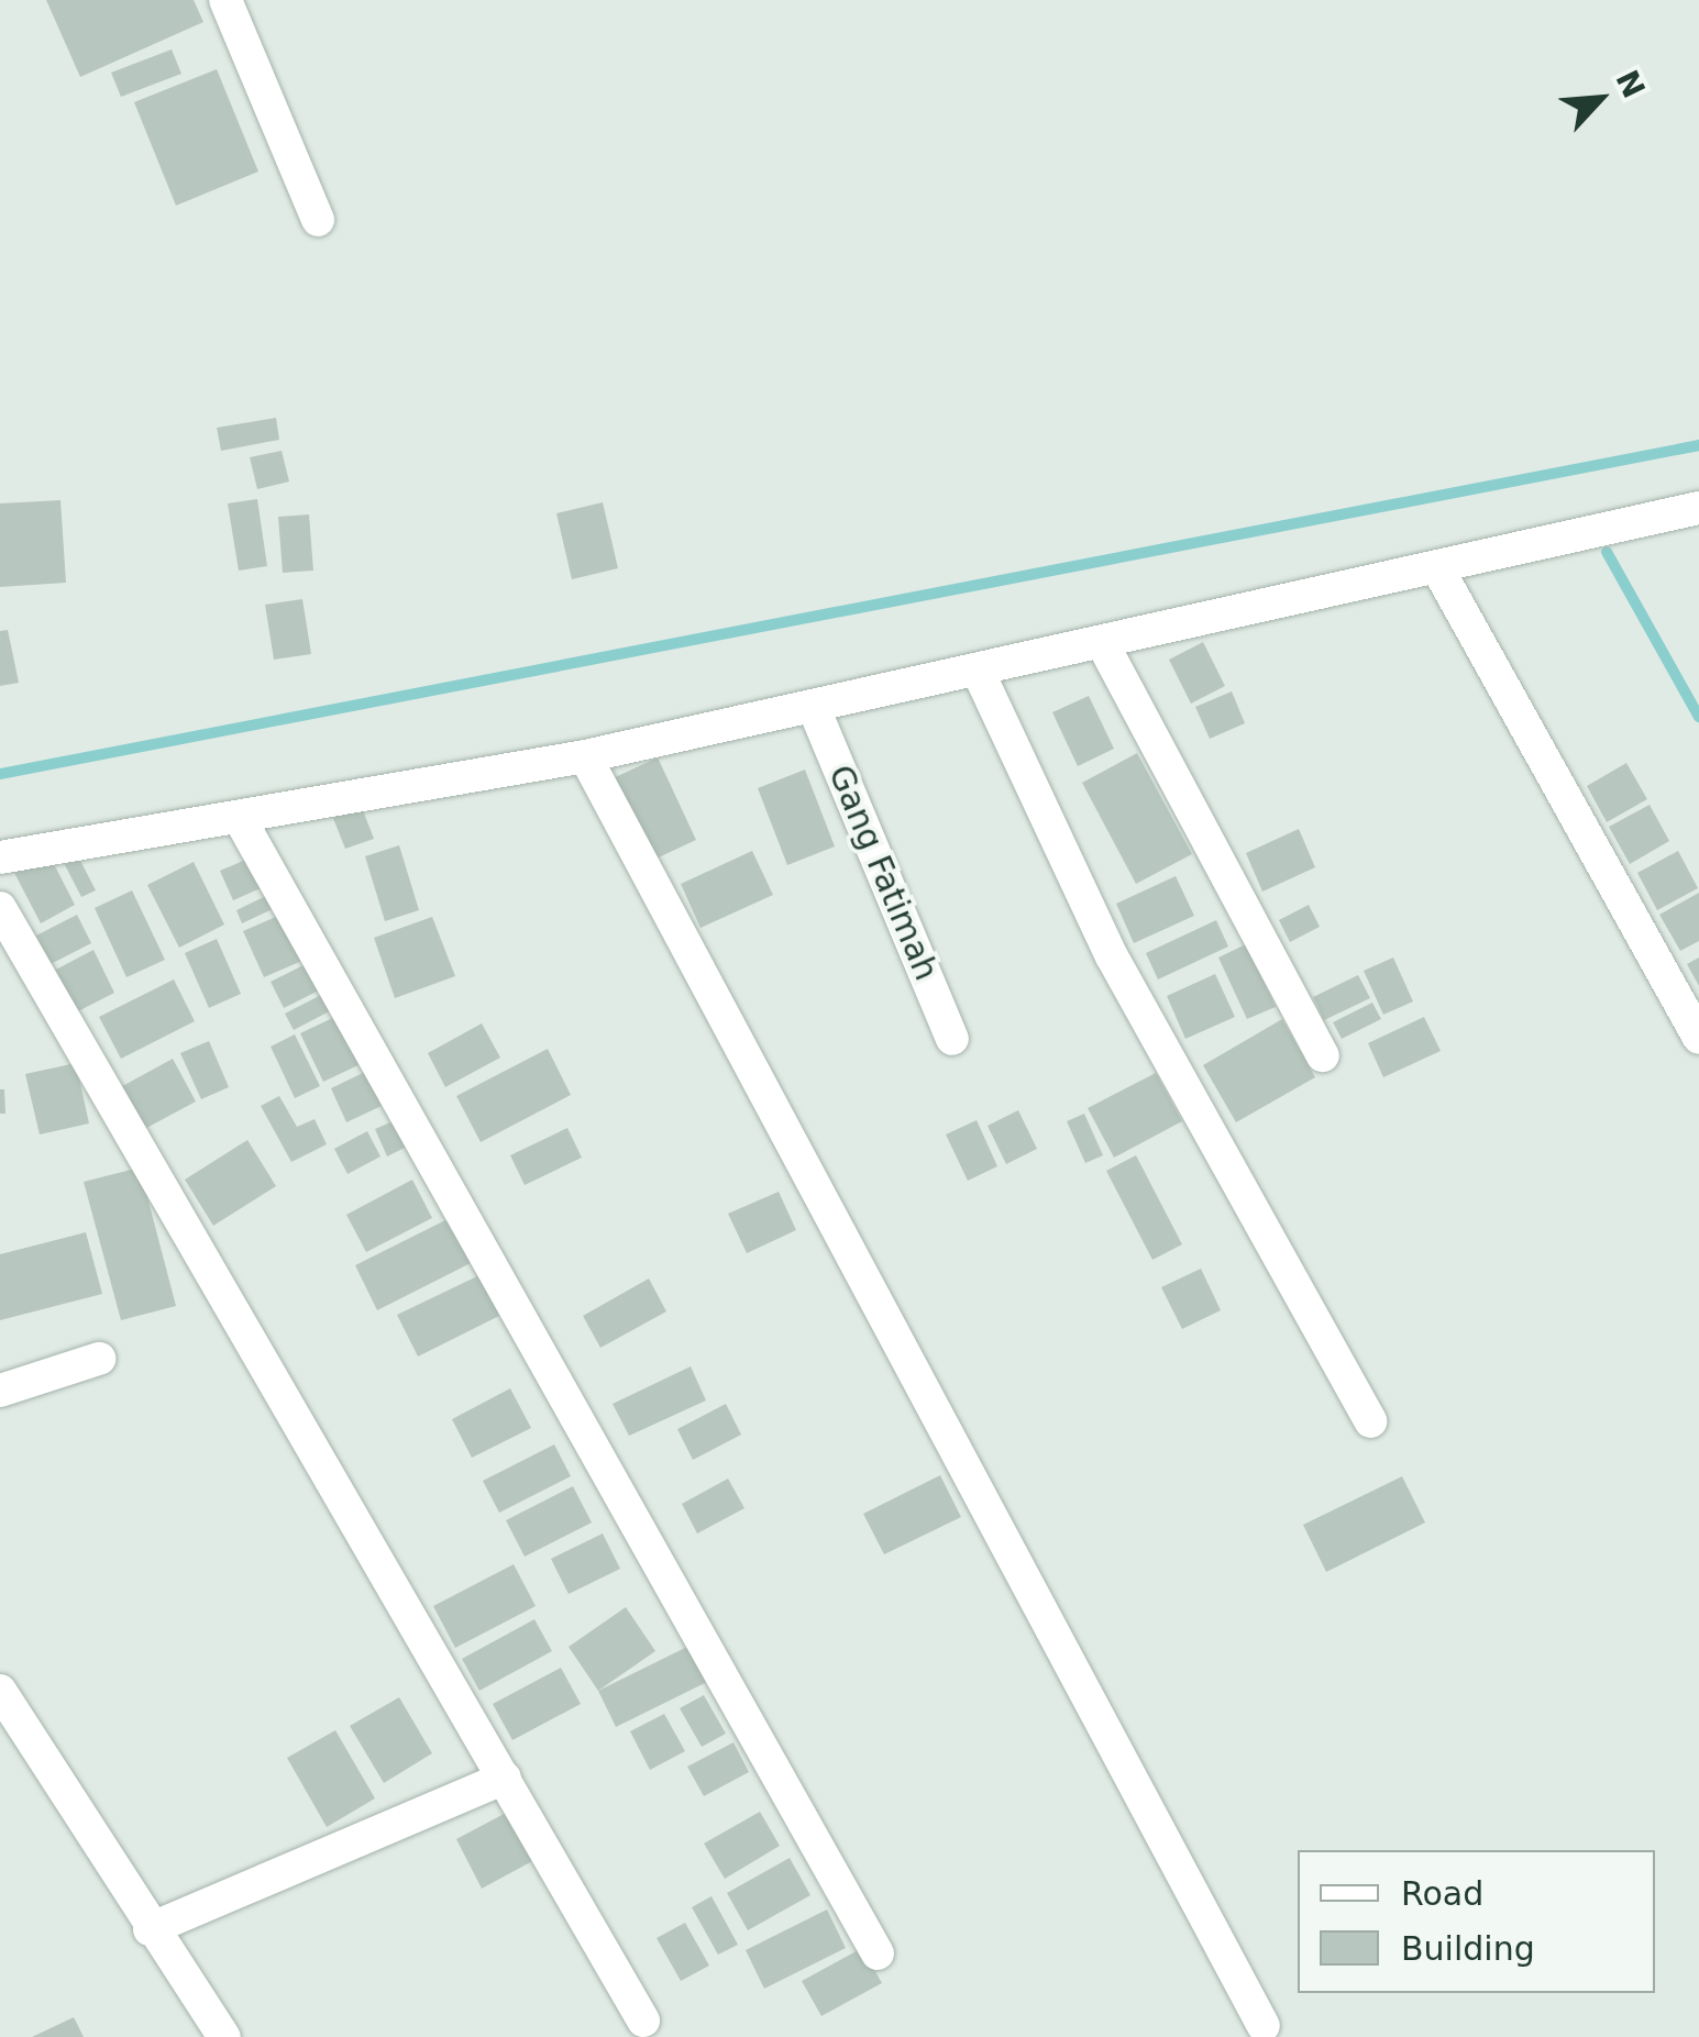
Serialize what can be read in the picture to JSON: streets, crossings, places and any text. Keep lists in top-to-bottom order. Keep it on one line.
{"streets":{"street":["Gang Fatimah"]},"legend":["Road","Building"],"north":"top right"}
